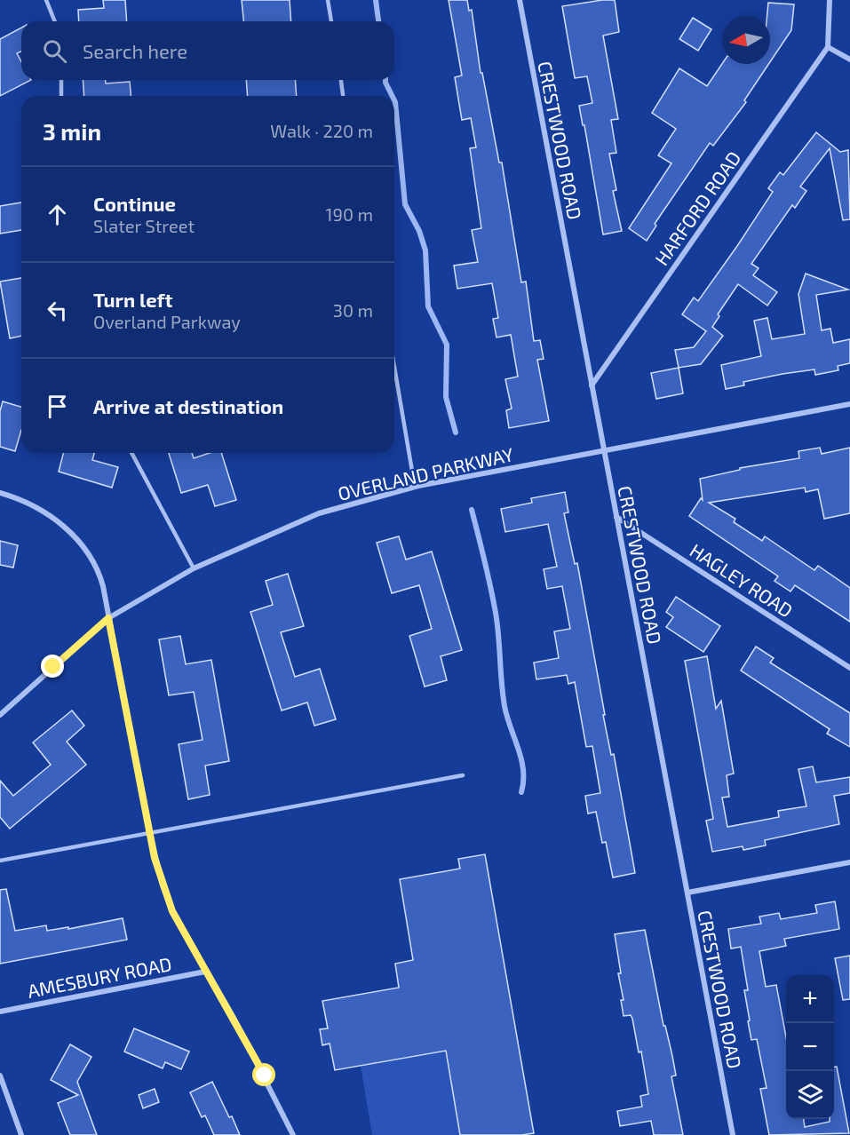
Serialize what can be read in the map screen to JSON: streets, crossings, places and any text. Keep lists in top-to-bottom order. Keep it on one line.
{"streets":{"street":["CRESTWOOD ROAD","HARFORD ROAD","OVERLAND PARKWAY","HAGLEY ROAD","AMESBURY ROAD"]},"crossings":[["CRESTWOOD ROAD","HARFORD ROAD"],["CRESTWOOD ROAD","OVERLAND PARKWAY"],["CRESTWOOD ROAD","HAGLEY ROAD"]],"north":"left","page":{"search":"Search here","heading":["3 min","Walk · 220 m"],"list":[["Continue","Slater Street","190 m"],["Turn left","Overland Parkway","30 m"],"Arrive at destination"],"map_buttons":["+","−"]}}
